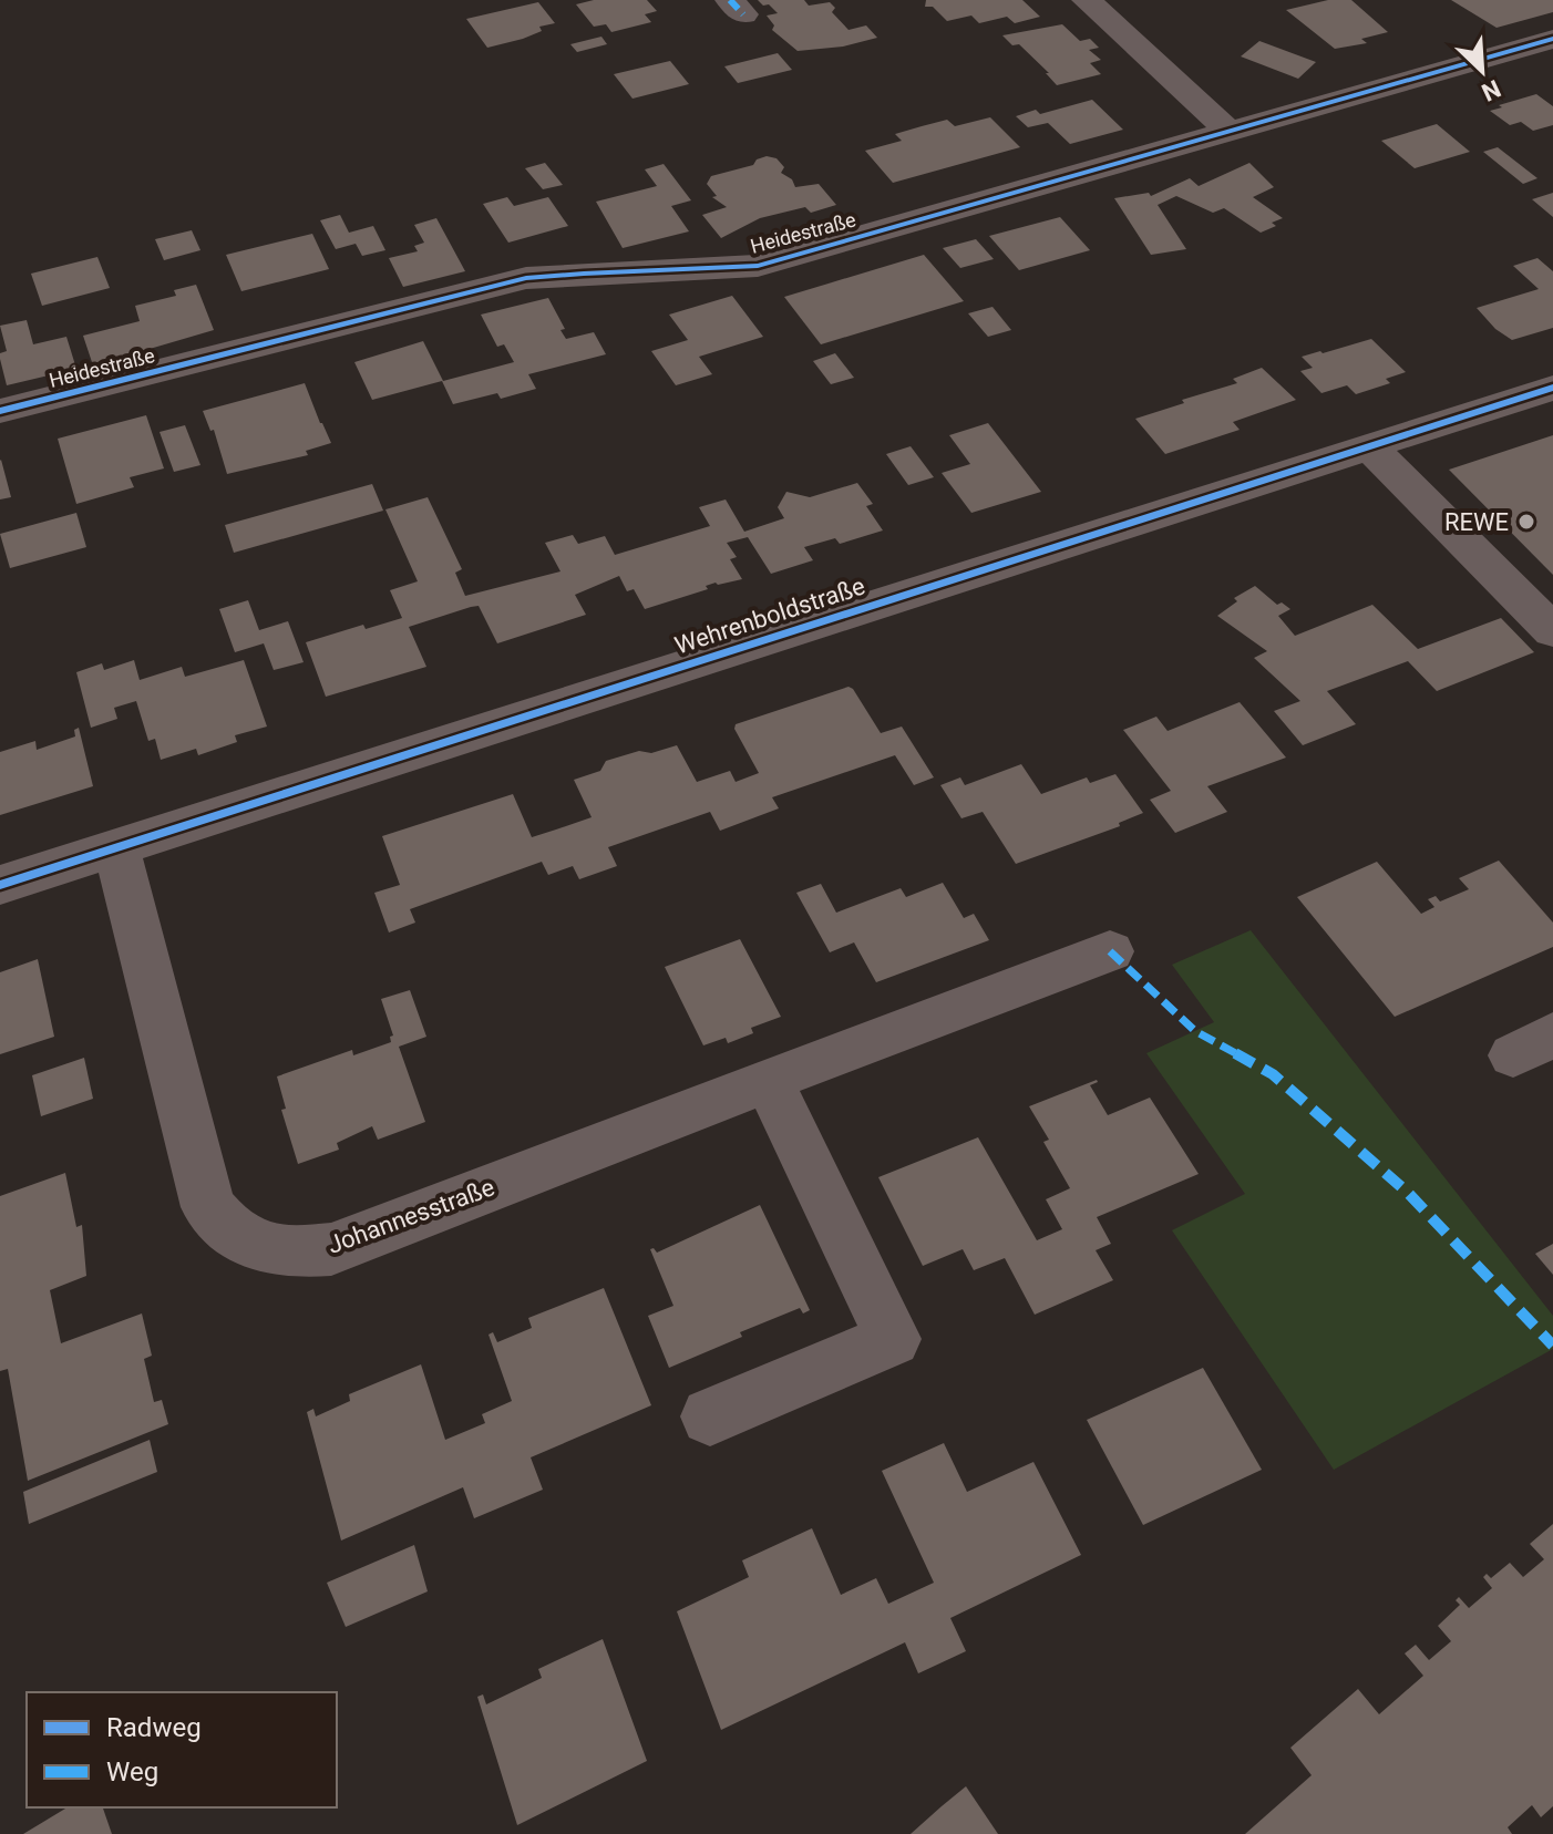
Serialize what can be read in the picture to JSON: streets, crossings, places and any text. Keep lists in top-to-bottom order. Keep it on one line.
{"streets":{"street":["Heidestraße","Wehrenboldstraße","Johannesstraße"]},"crossings":[["Wehrenboldstraße","Johannesstraße"]],"places":["REWE"],"legend":["Radweg","Weg"],"north":"bottom right"}
